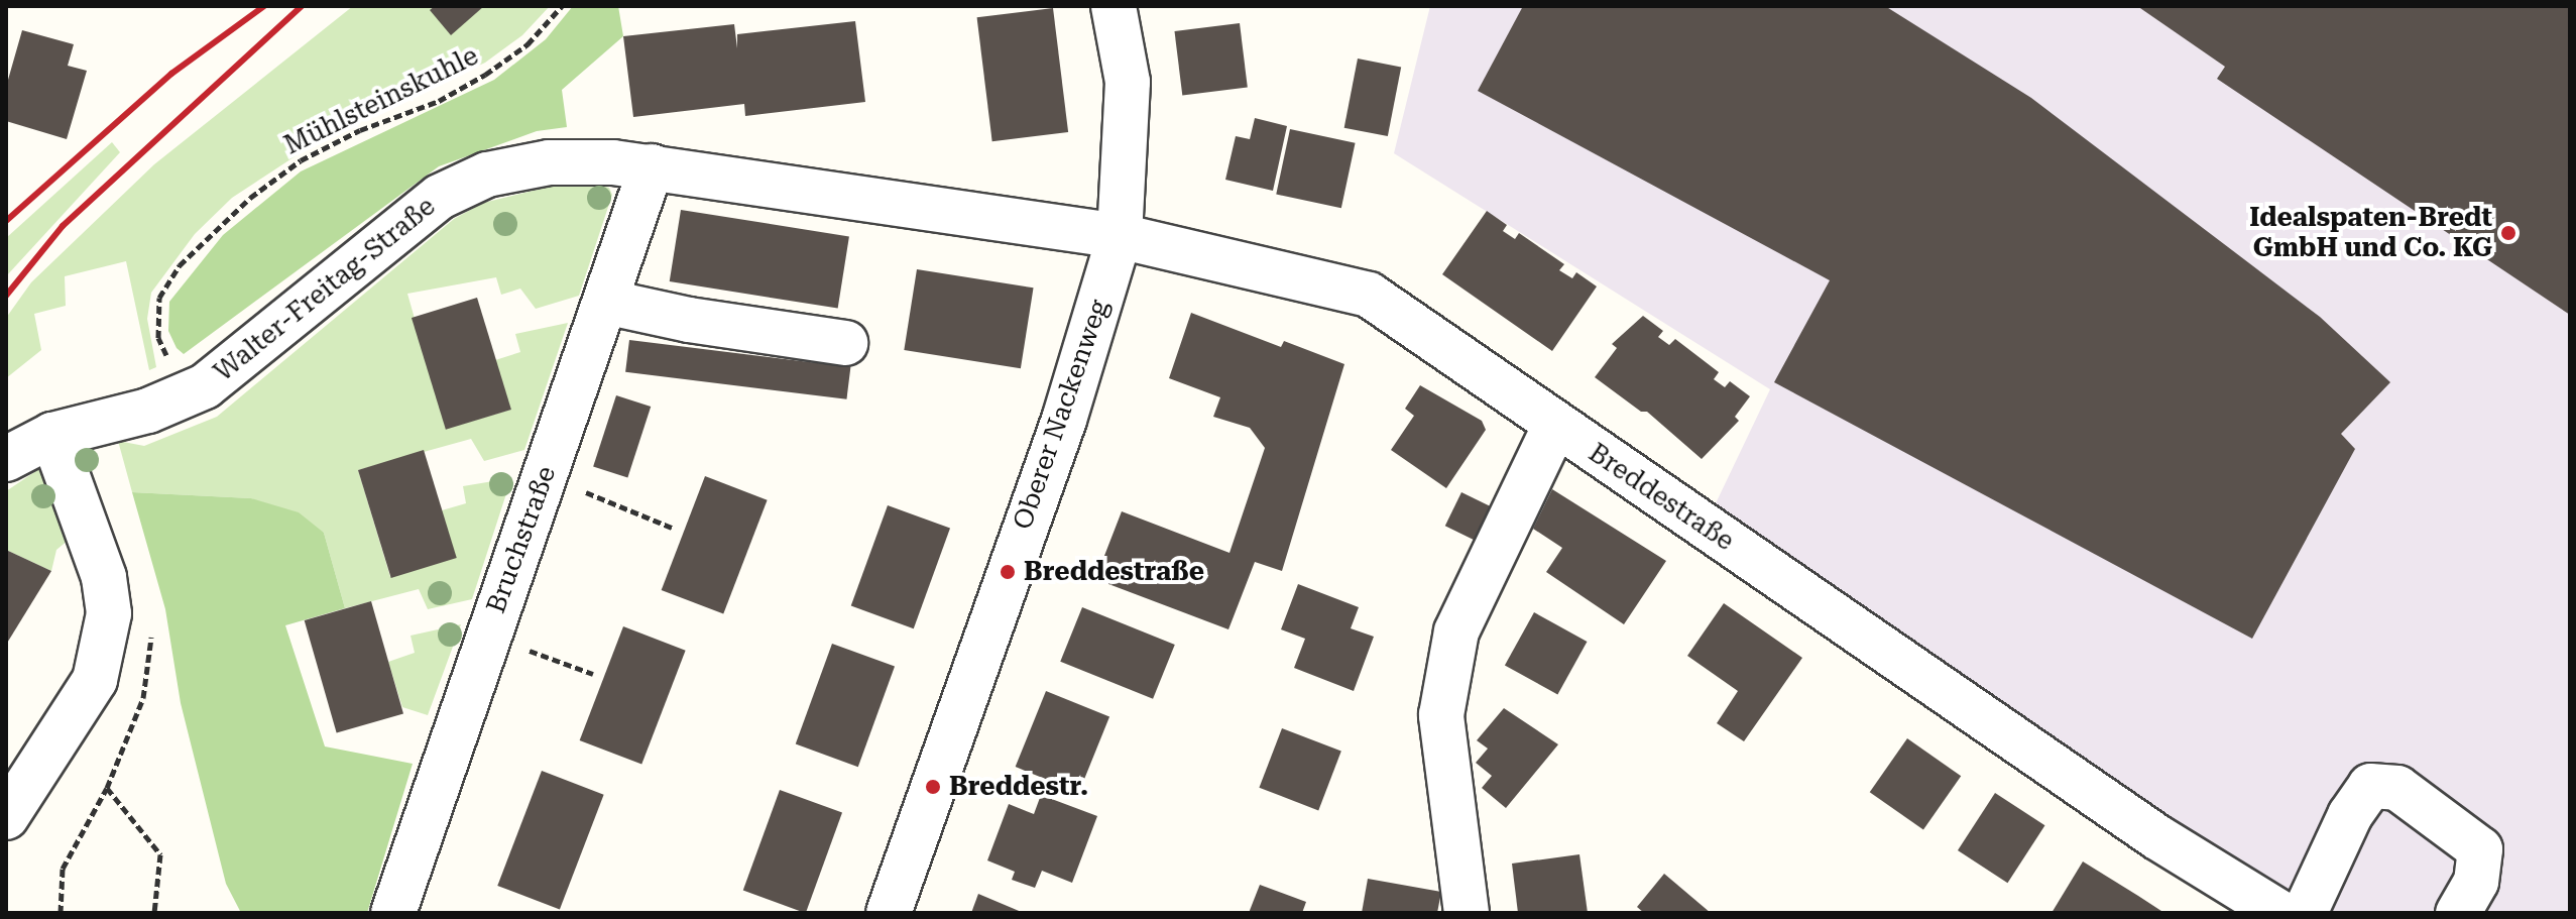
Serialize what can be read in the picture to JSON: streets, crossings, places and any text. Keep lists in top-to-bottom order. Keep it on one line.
{"streets":{"street":["Walter-Freitag-Straße","Oberer Nackenweg","Breddestraße","Bruchstraße"],"path":["Mühlsteinskuhle"]},"crossings":[["Mühlsteinskuhle","Walter-Freitag-Straße"],["Walter-Freitag-Straße","Breddestraße"],["Walter-Freitag-Straße","Bruchstraße"],["Oberer Nackenweg","Breddestraße"],["Breddestraße","Bruchstraße"]],"places":["Idealspaten-Bredt GmbH und Co. KG","Breddestraße","Breddestr."]}
